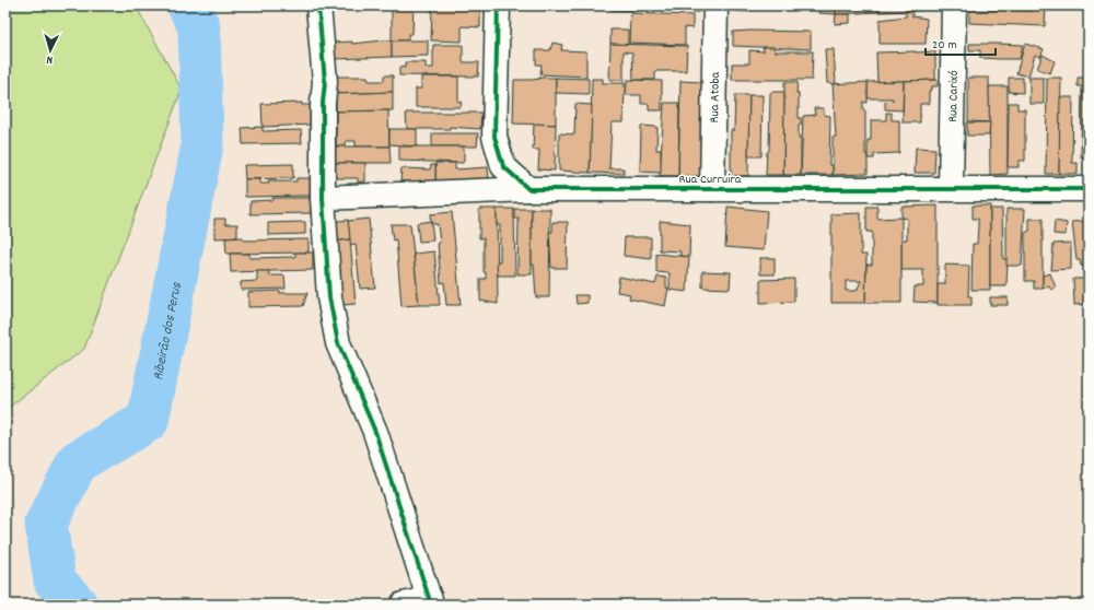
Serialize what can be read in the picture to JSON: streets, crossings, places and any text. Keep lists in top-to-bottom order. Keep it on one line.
{"streets":{"street":["Rua Carixó","Rua Atoba","Rua Curruira"]},"crossings":[["Rua Carixó","Rua Curruira"],["Rua Atoba","Rua Curruira"]],"water":["Ribeirão dos Perus"],"scale_bar":"20 m","north":"bottom"}
